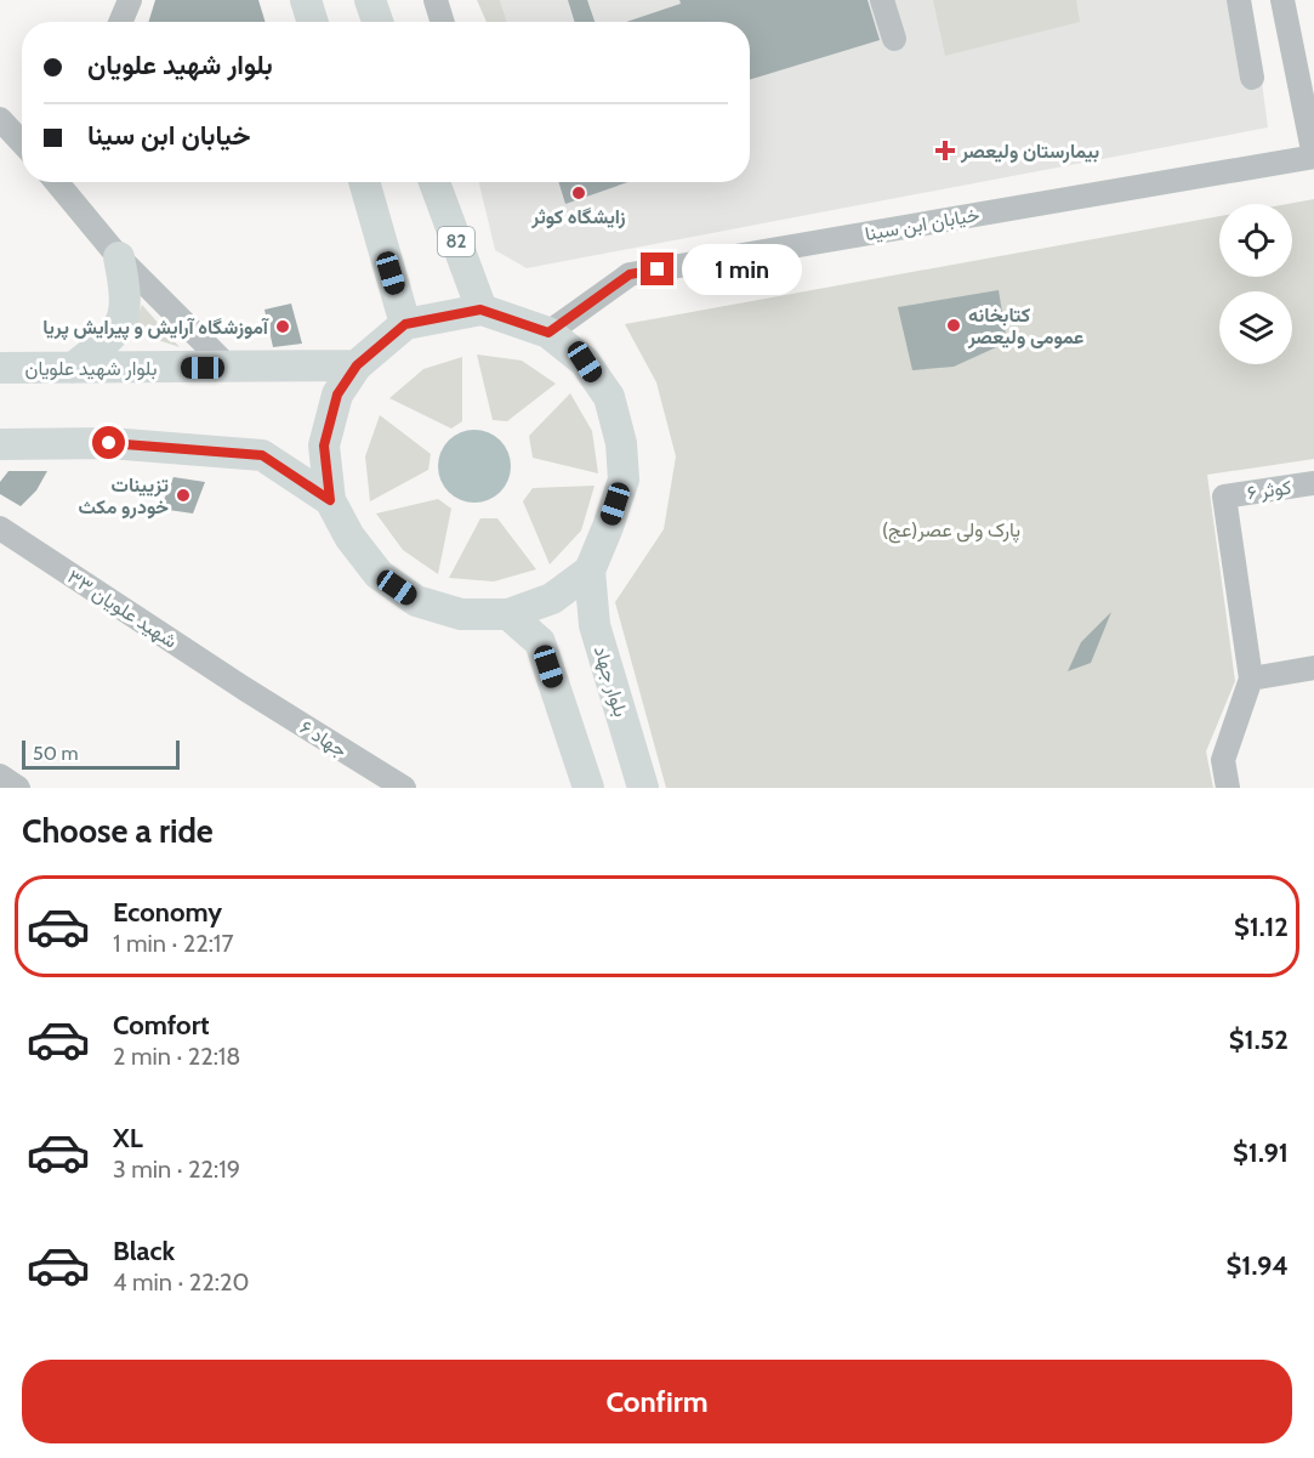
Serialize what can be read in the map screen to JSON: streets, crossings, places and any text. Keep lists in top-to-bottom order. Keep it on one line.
{"streets":{"main road":["82","بلوار شهید علویان","بلوار جهاد"],"street":["خیابان ابن سینا","کوثر ۶","شهید علویان ۳۳","جهاد ۶"]},"crossings":[["شهید علویان ۳۳","جهاد ۶"]],"parks":["پارک ولی عصر(عج)"],"places":{"health":["بیمارستان ولیعصر"],"other":["زایشگاه کوثر","کتابخانه عمومی ولیعصر","آموزشگاه آرایش و پیرایش پریا","تزیینات خودرو مکث"]},"scale_bar":"50 m","page":{"banner":["بلوار شهید علویان","خیابان ابن سینا"],"bubble":"1 min","scale":"50 m","heading":"Choose a ride","list":[{"name":"Economy","note":"1 min · 22:17","value":"$1.12"},{"name":"Comfort","note":"2 min · 22:18","value":"$1.52"},{"name":"XL","note":"3 min · 22:19","value":"$1.91"},{"name":"Black","note":"4 min · 22:20","value":"$1.94"}],"buttons":"Confirm"}}
